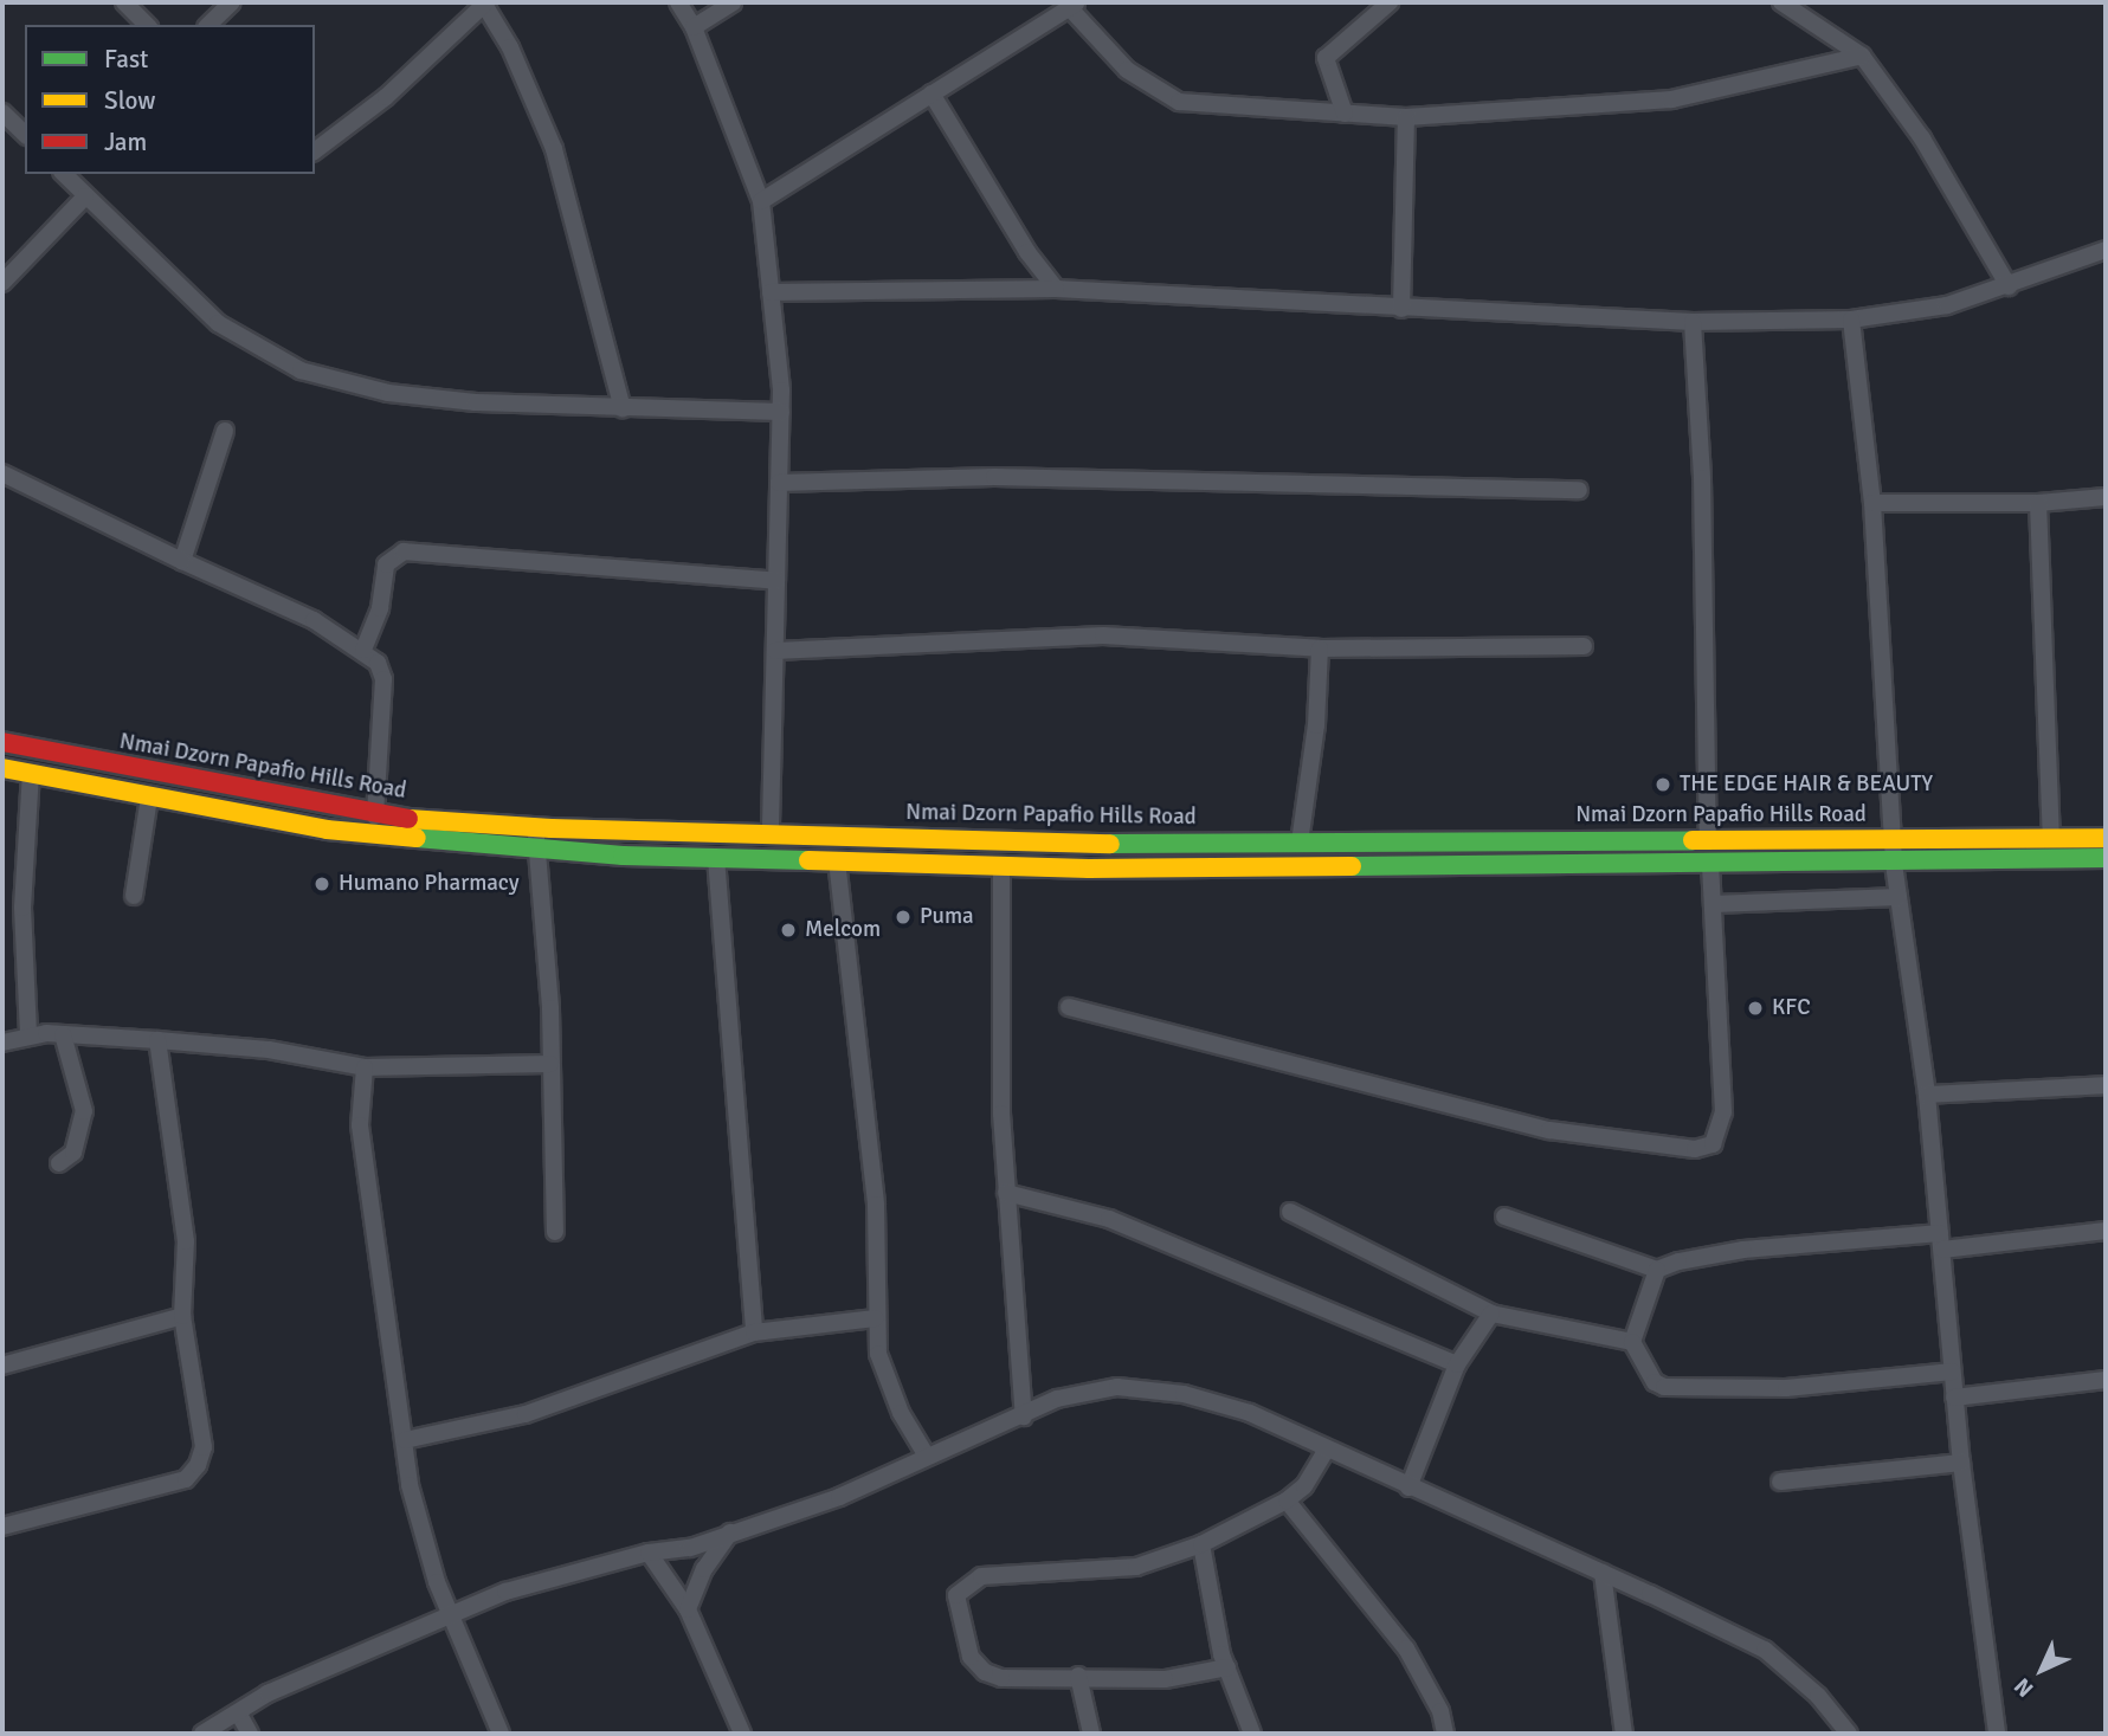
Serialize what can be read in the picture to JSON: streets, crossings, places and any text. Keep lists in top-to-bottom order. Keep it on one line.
{"streets":{"street":["Nmai Dzorn Papafio Hills Road"]},"places":["THE EDGE HAIR & BEAUTY","Humano Pharmacy","Puma","Melcom","KFC"],"legend":["Fast","Slow","Jam"],"north":"bottom left"}
